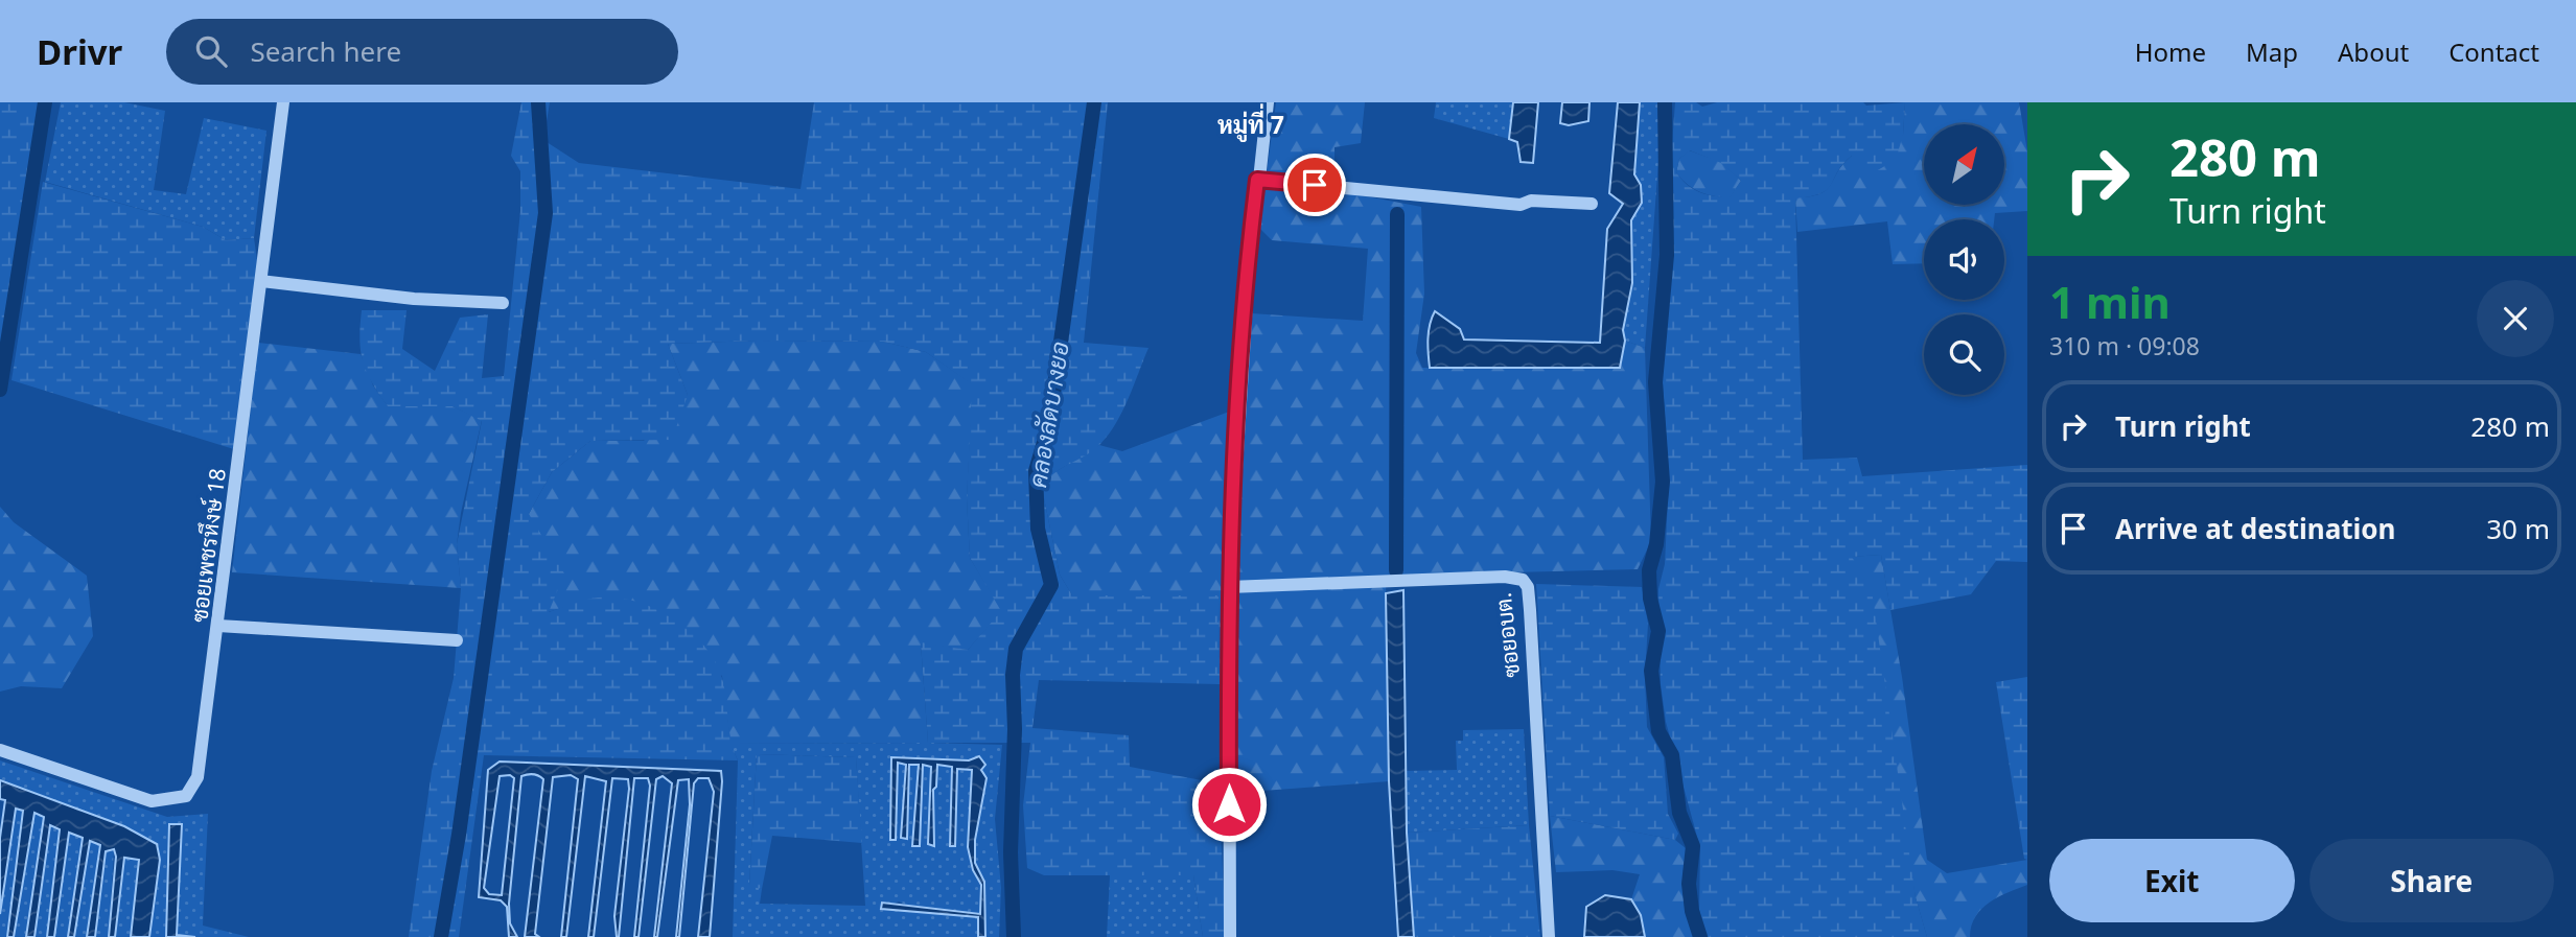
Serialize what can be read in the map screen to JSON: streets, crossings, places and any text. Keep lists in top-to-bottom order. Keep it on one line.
{"streets":{"street":["ซอยเพชรหึงษ์ 18","ซอยอบต."]},"districts":["หมู่ที่ 7"],"water":["คลองลัดบางยอ"],"north":"top right","page":{"header":"Drivr","search":"Search here","nav":["Home","Map","About","Contact"],"turn":["280 m","Turn right"],"heading":["1 min","310 m · 09:08"],"list":[{"name":"Turn right","value":"280 m"},{"name":"Arrive at destination","value":"30 m"}],"buttons":["Exit","Share"]}}
